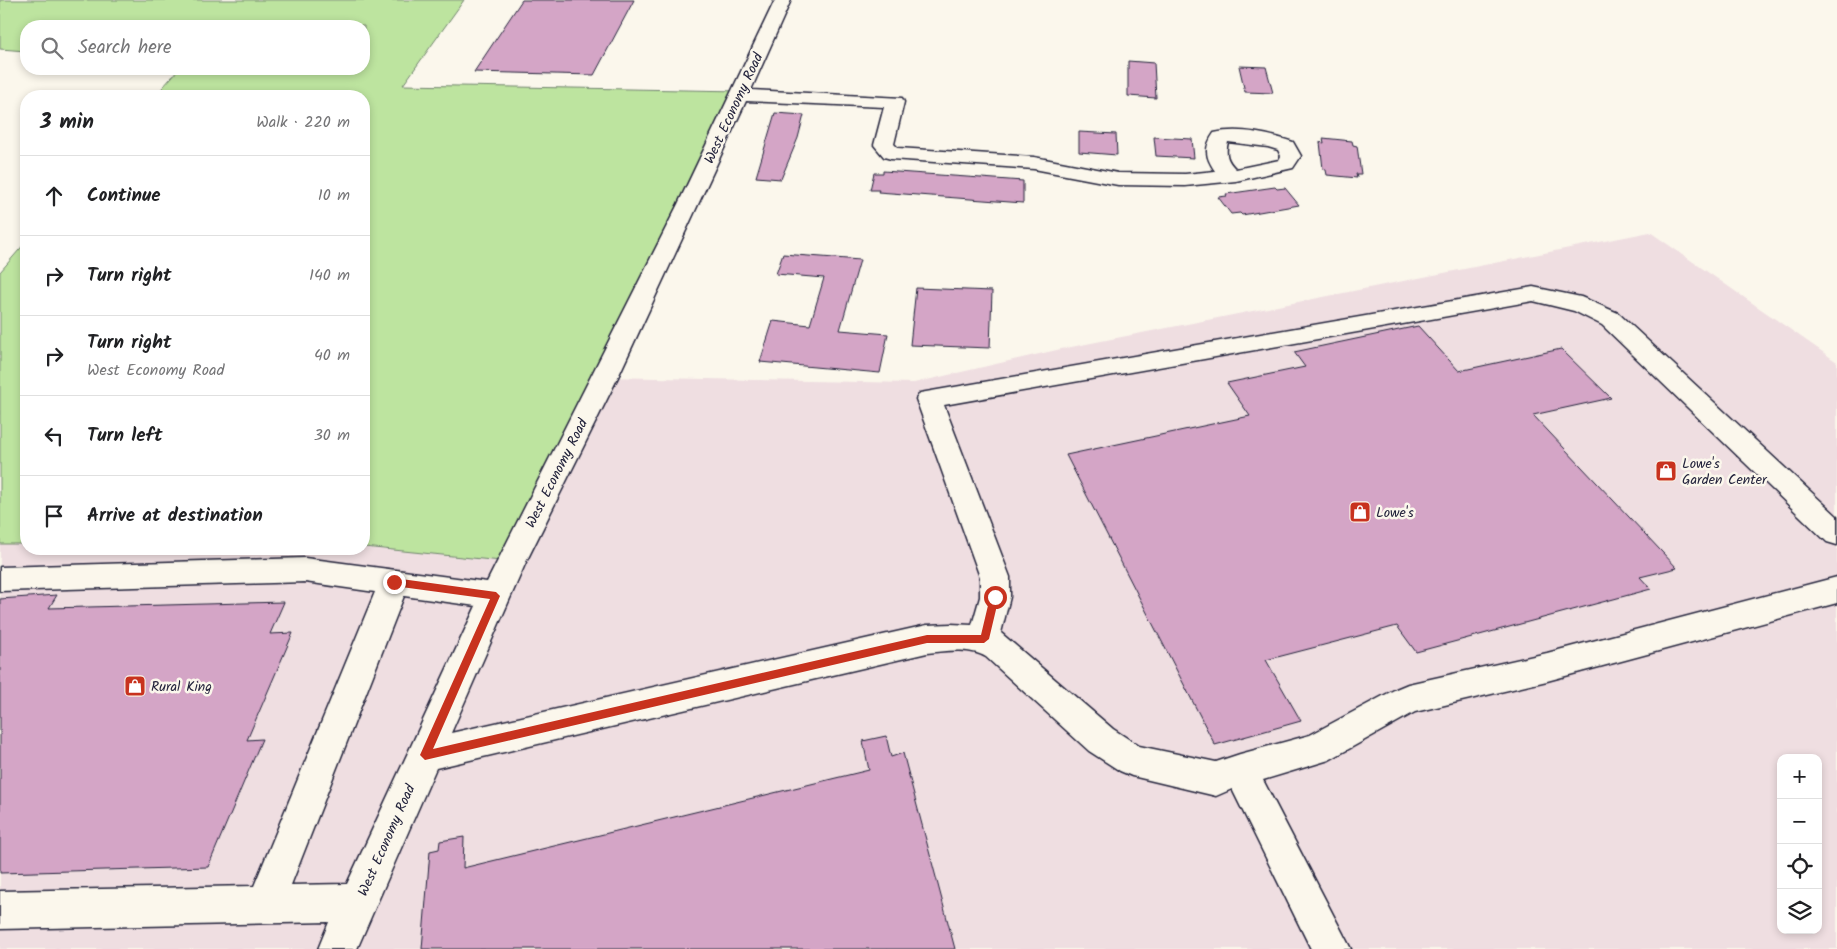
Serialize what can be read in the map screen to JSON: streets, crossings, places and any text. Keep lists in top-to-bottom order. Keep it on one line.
{"streets":{"street":["West Economy Road"]},"places":{"shop":["Lowe's Garden Center","Lowe's","Rural King"]},"page":{"search":"Search here","heading":["3 min","Walk · 220 m"],"list":[["Continue","10 m"],["Turn right","140 m"],["Turn right","West Economy Road","40 m"],["Turn left","30 m"],"Arrive at destination"],"map_buttons":["+","−"]}}
